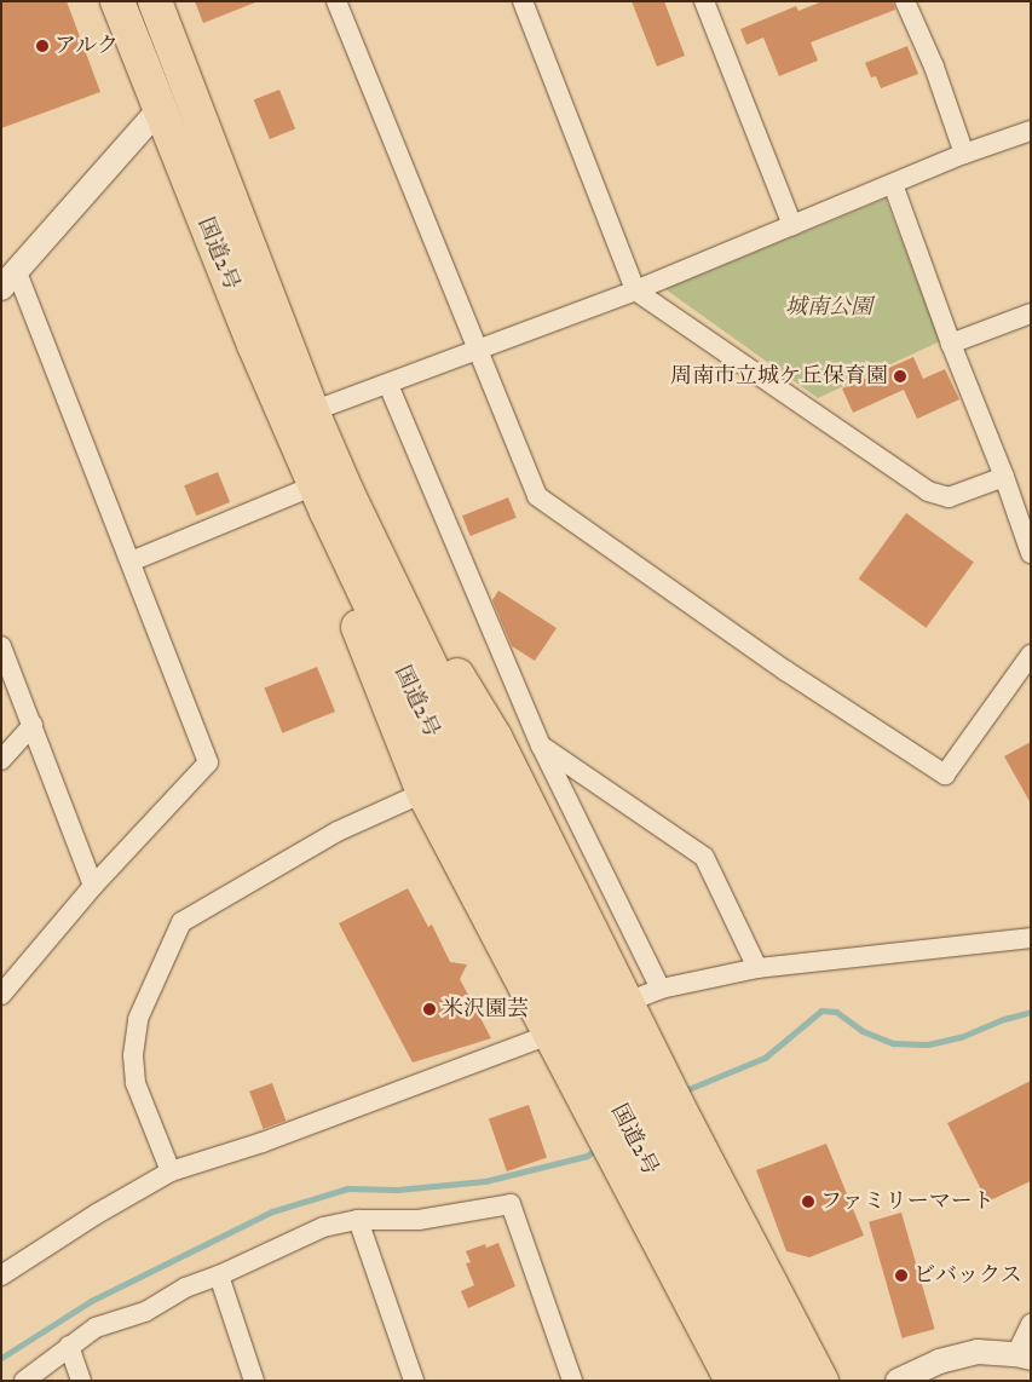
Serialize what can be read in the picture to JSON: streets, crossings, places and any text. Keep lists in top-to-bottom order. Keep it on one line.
{"streets":{"highway":["国道2号"]},"parks":["城南公園"],"places":["アルク","周南市立城ケ丘保育園","米沢園芸","ファミリーマート","ビバックス"]}
